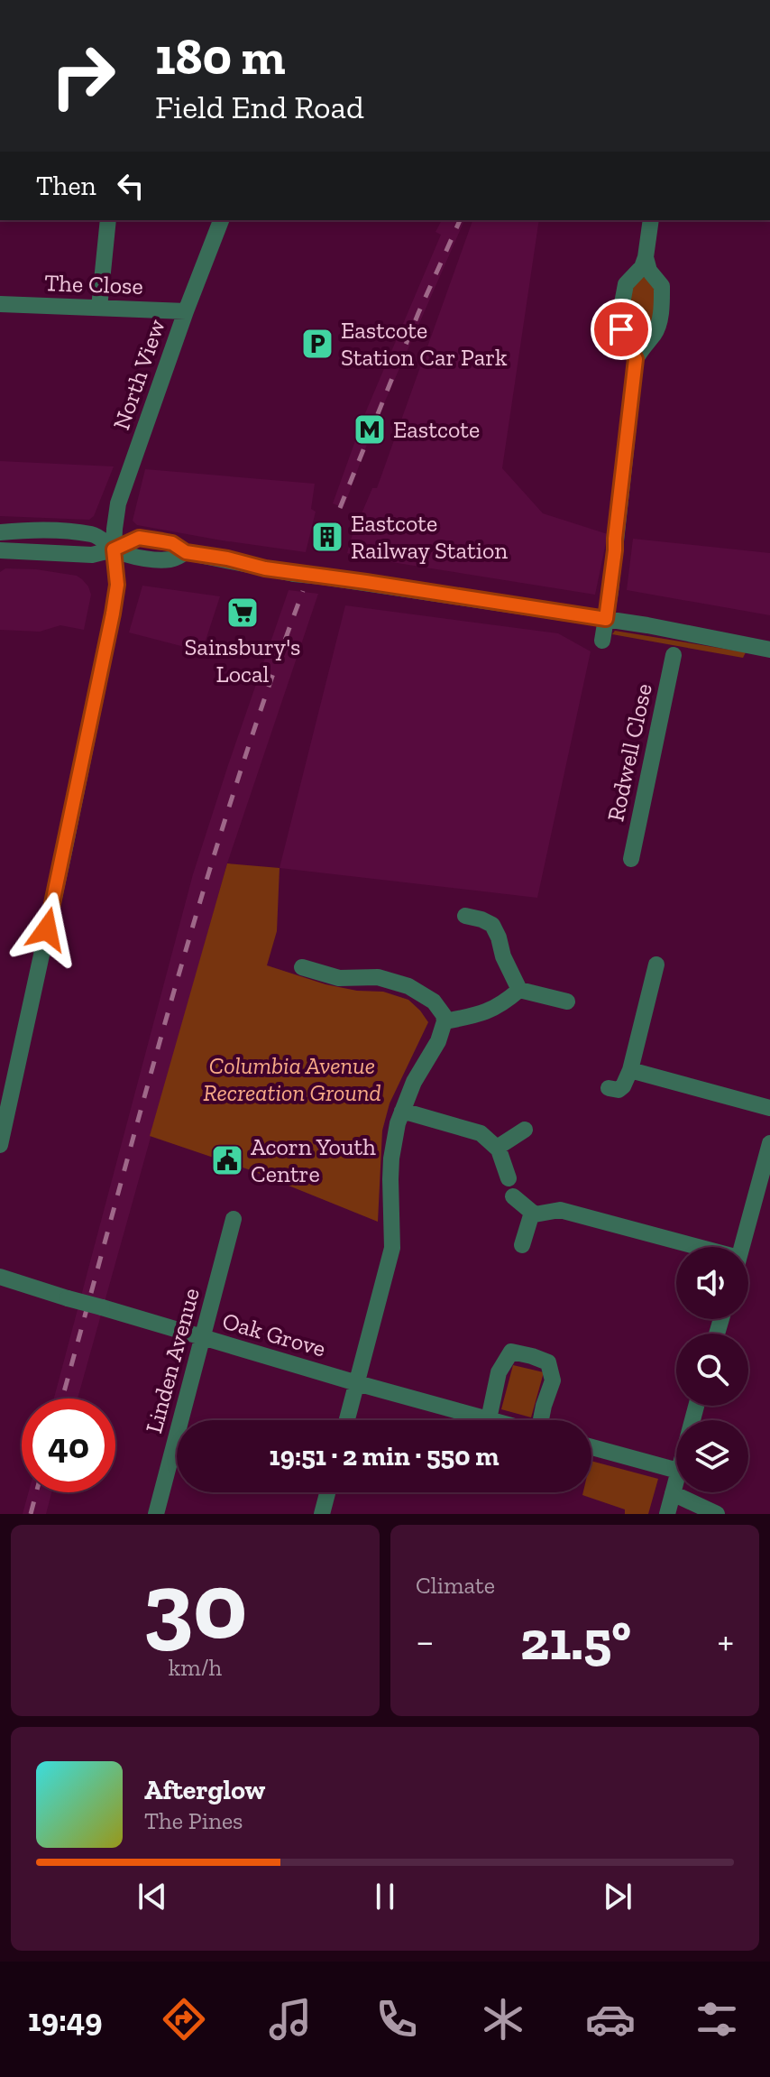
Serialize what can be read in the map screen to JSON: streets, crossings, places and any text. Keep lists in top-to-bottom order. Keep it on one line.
{"streets":{"street":["The Close","North View","Rodwell Close","Oak Grove","Linden Avenue"]},"crossings":[["The Close","North View"],["Oak Grove","Linden Avenue"]],"parks":["Columbia Avenue Recreation Ground"],"places":{"parking":["Eastcote Station Car Park"],"metro station":["Eastcote"],"building":["Eastcote Railway Station"],"supermarket":["Sainsbury's Local"],"public building":["Acorn Youth Centre"]},"page":{"turn":["180 m","Field End Road"],"then":"Then","limit":"40","trip":"19:51 · 2 min · 550 m","tile":[["30","km/h"],"Climate"],"heat":["−","21.5°","+"],"song":["Afterglow","The Pines"],"tabs":"19:49"}}
